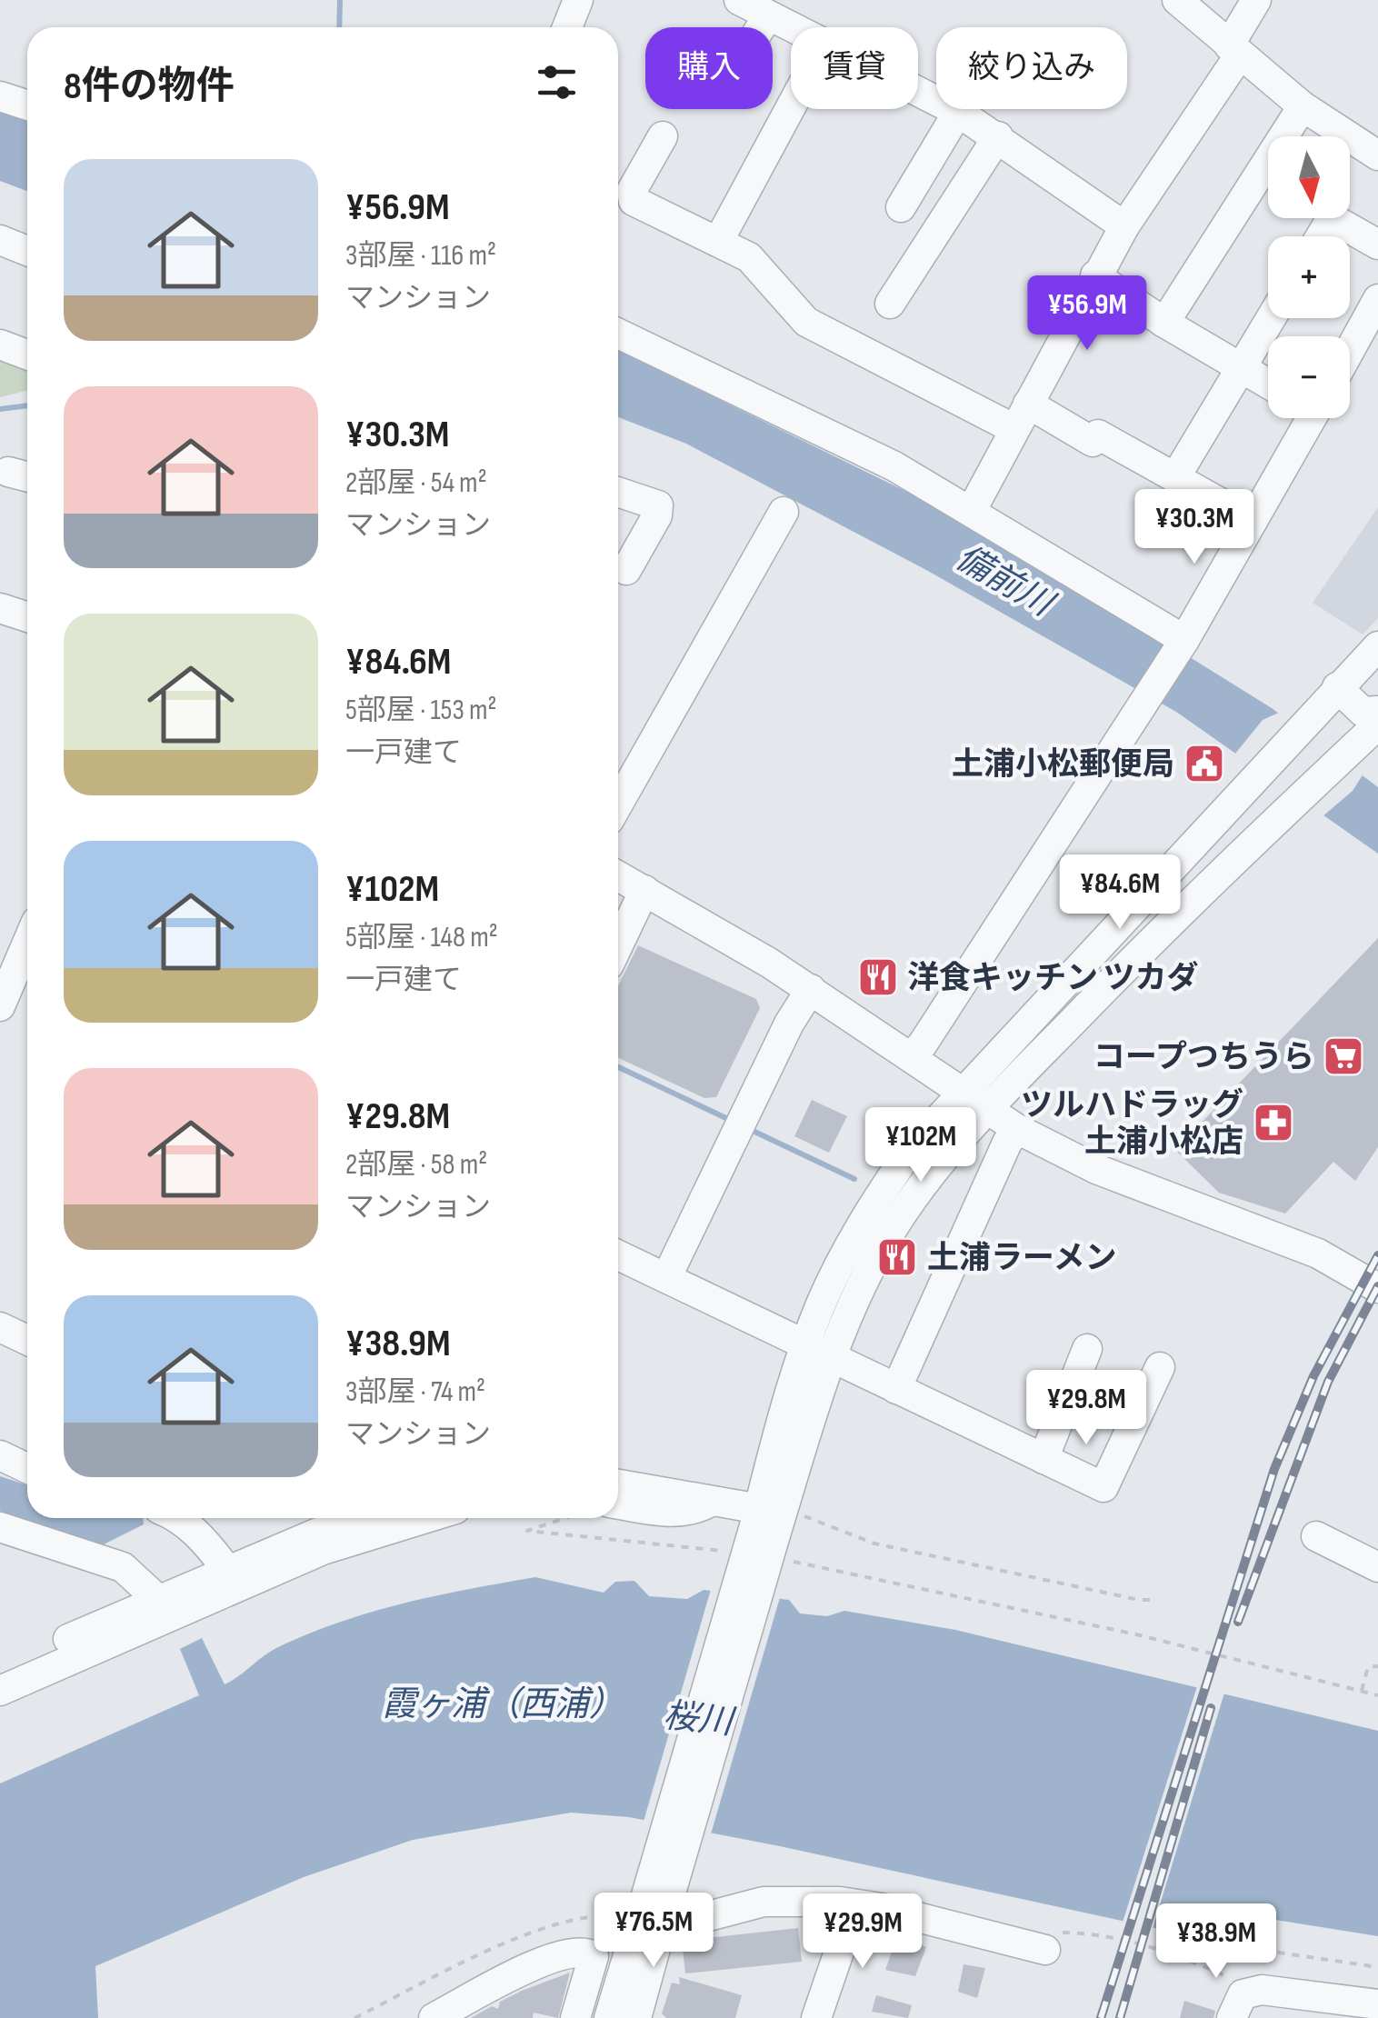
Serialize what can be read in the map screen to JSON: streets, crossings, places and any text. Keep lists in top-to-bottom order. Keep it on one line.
{"water":["備前川","霞ヶ浦（西浦）","桜川"],"places":{"public building":["土浦小松郵便局"],"restaurant":["洋食キッチン ツカダ","土浦ラーメン"],"supermarket":["コープつちうら"],"pharmacy":["ツルハドラッグ 土浦小松店"]},"north":"bottom","page":{"chip":["購入","賃貸","絞り込み"],"heading":"8件の物件","map_buttons":["+","−"],"list":[{"name":"¥56.9M","note":"3部屋 · 116 m² · マンション"},{"name":"¥30.3M","note":"2部屋 · 54 m² · マンション"},{"name":"¥84.6M","note":"5部屋 · 153 m² · 一戸建て"},{"name":"¥102M","note":"5部屋 · 148 m² · 一戸建て"},{"name":"¥29.8M","note":"2部屋 · 58 m² · マンション"},{"name":"¥38.9M","note":"3部屋 · 74 m² · マンション"}],"price":["¥56.9M","¥30.3M","¥84.6M","¥102M","¥29.8M","¥76.5M","¥29.9M","¥38.9M"]}}
